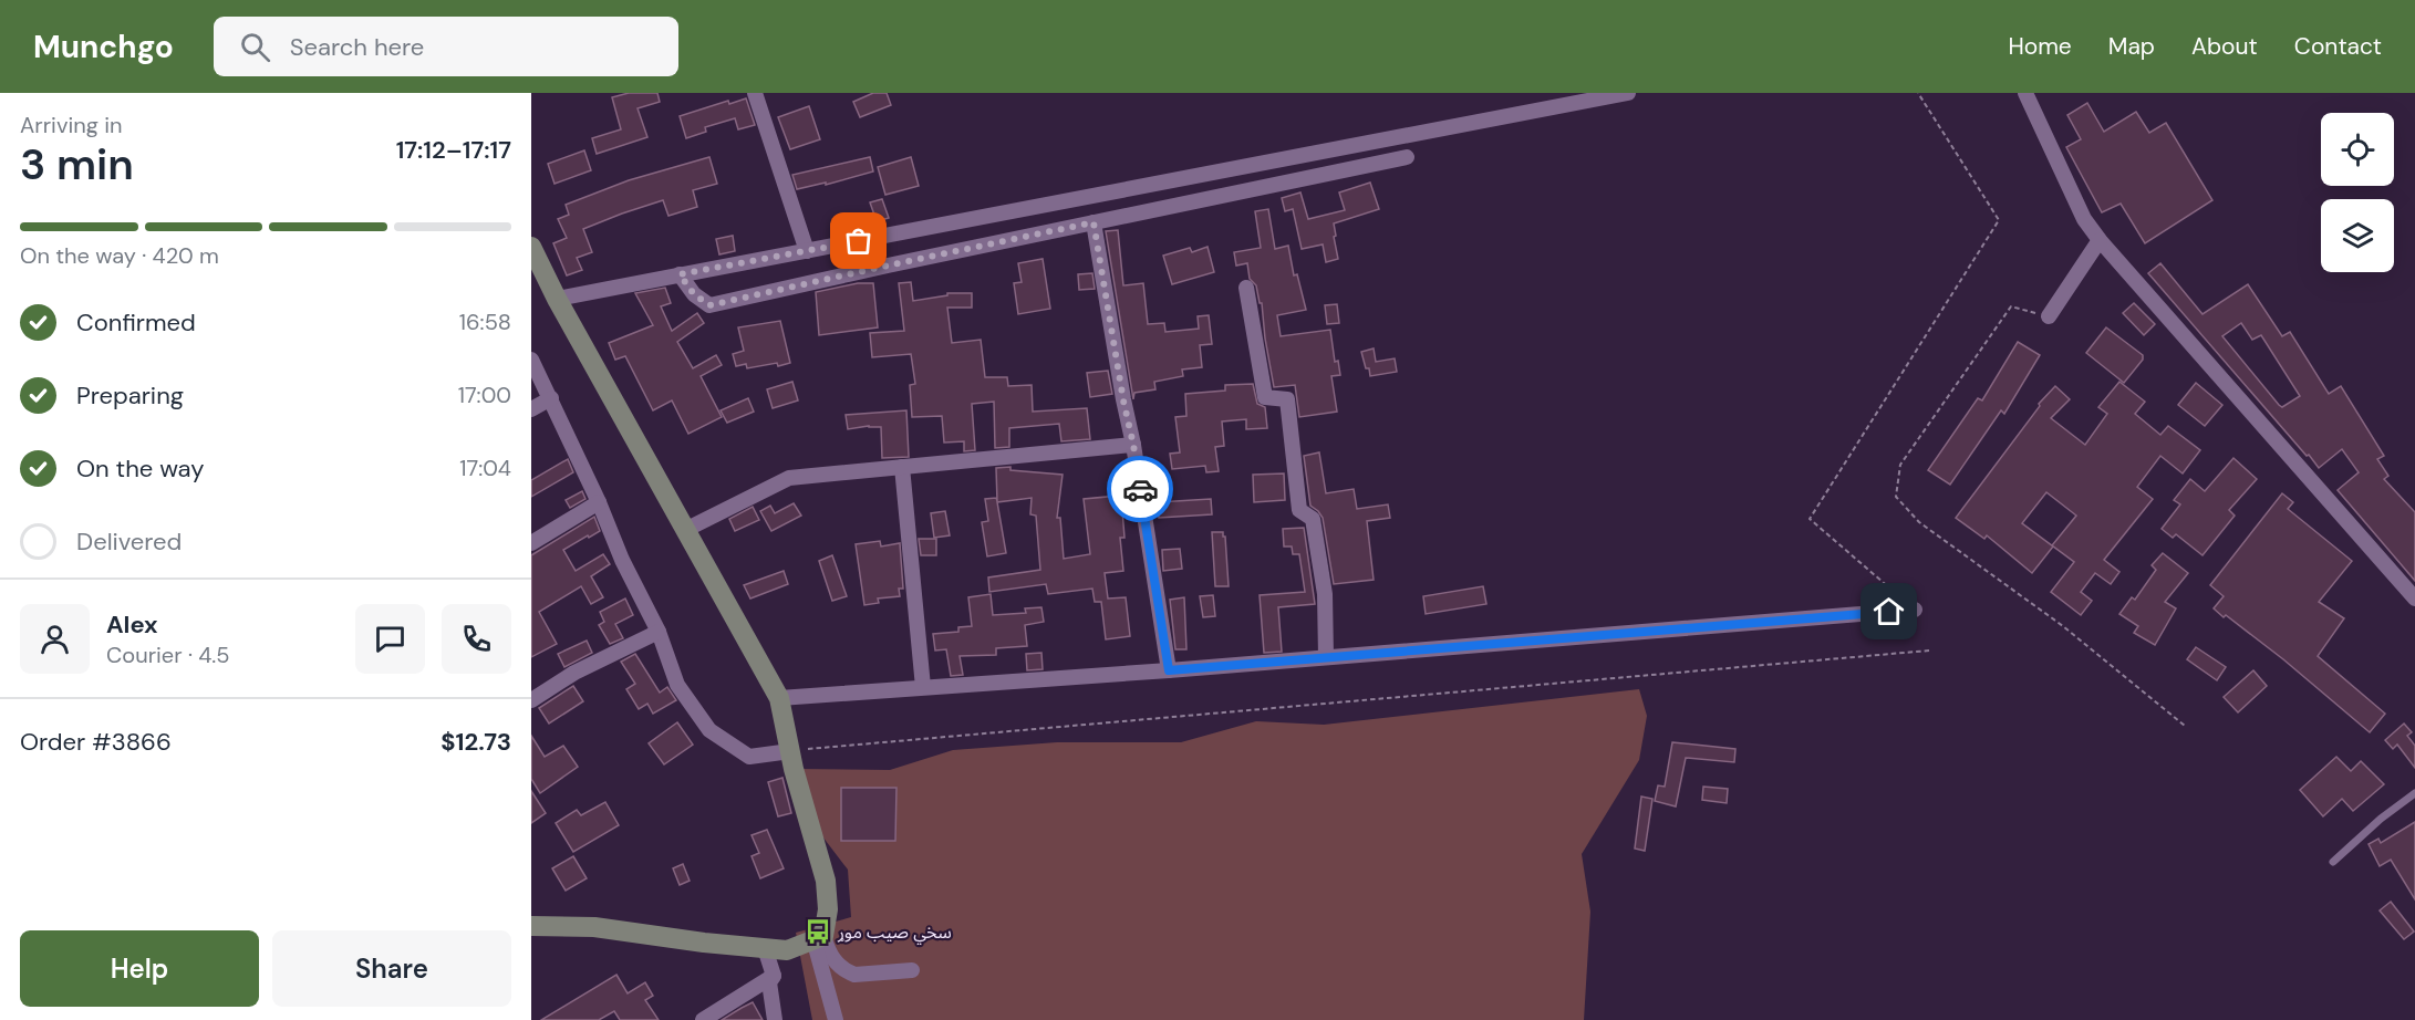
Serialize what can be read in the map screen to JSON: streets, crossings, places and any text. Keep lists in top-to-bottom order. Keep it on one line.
{"places":{"bus stop":["سخي صیب موړ"]},"page":{"header":"Munchgo","search":"Search here","nav":["Home","Map","About","Contact"],"heading":["3 min","Arriving in","17:12–17:17"],"panel":["Alex","Courier · 4.5","Order #3866","$12.73"],"bar":"On the way · 420 m","list":[["Confirmed","16:58"],["Preparing","17:00"],["On the way","17:04"],"Delivered"],"buttons":["Help","Share"]}}
